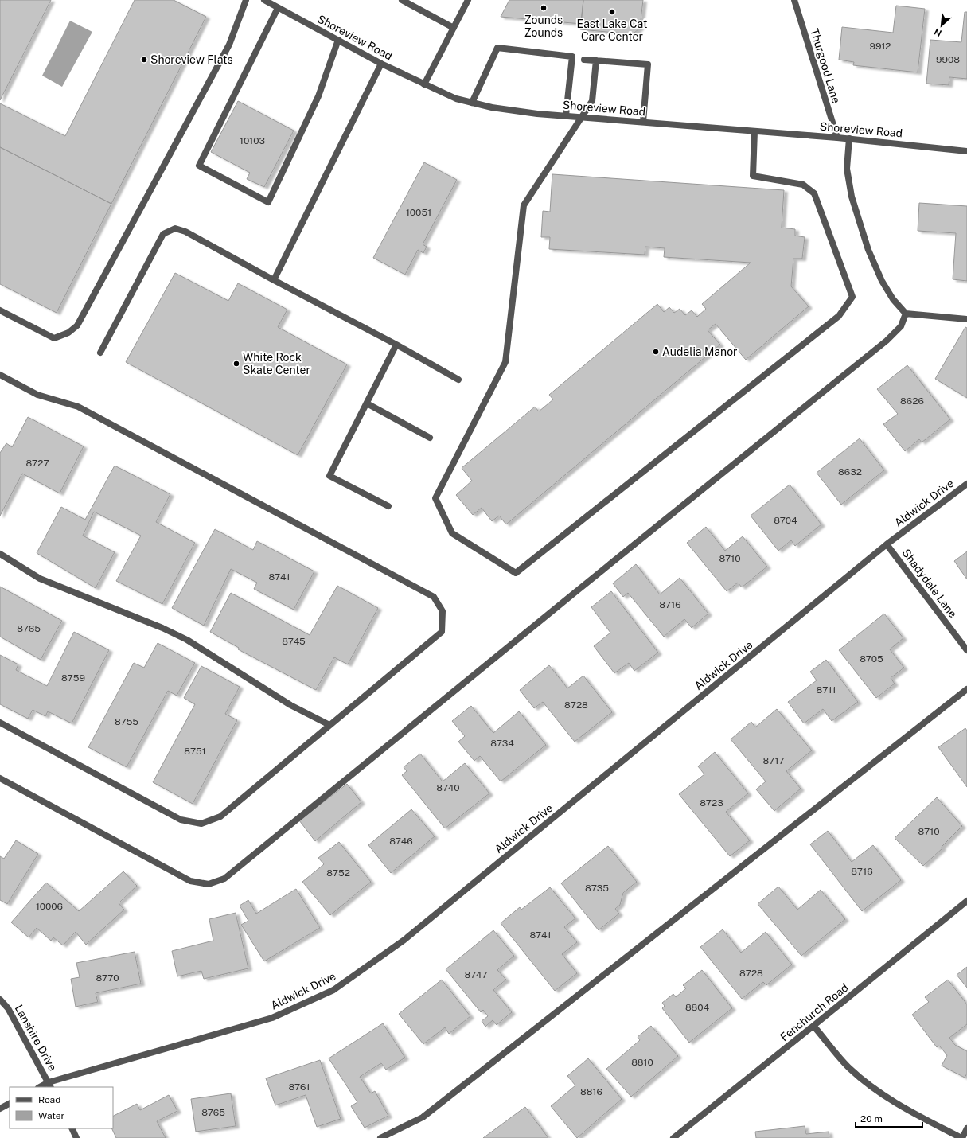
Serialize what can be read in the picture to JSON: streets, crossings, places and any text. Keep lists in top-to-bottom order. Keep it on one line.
{"streets":{"street":["Shoreview Road","Thurgood Lane","Aldwick Drive","Shadydale Lane","Fenchurch Road","Lanshire Drive"]},"crossings":[["Shoreview Road","Thurgood Lane"],["Aldwick Drive","Shadydale Lane"],["Aldwick Drive","Lanshire Drive"]],"places":["Zounds Zounds","East Lake Cat Care Center","Shoreview Flats","Audelia Manor","White Rock Skate Center"],"house_numbers":["9912","9908","10103","10051","8626","8727","8632","8704","8710","8741","8716","8765","8745","8705","8759","8711","8728","8755","8734","8751","8717","8740","8723","8710","8746","8716","8752","8735","10006","8741","8728","8747","8770","8804","8810","8761","8816","8765"],"legend":["Road","Water"],"scale_bar":"20 m","north":"bottom left"}
